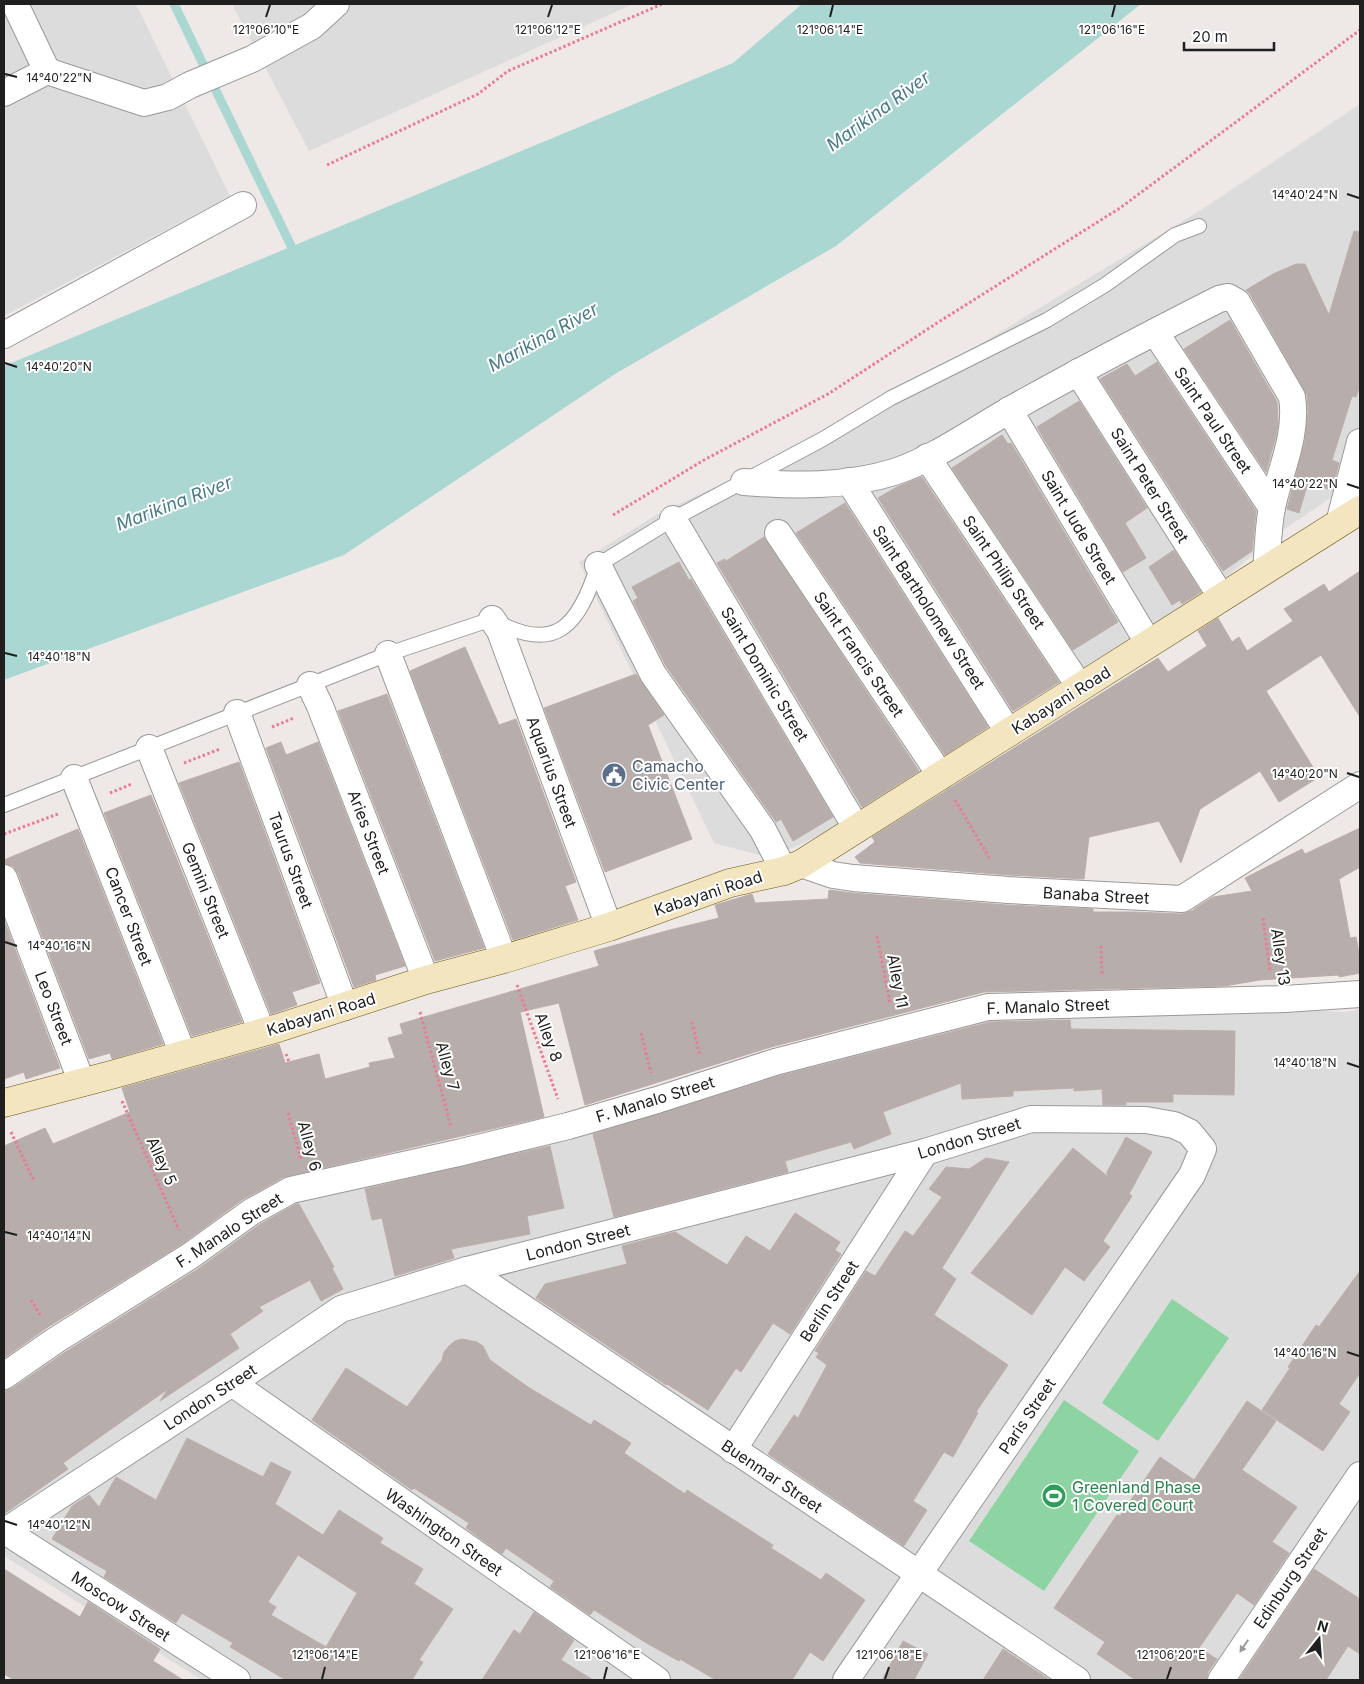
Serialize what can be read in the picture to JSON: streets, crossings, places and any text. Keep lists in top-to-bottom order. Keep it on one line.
{"streets":{"street":["Saint Paul Street","Saint Peter Street","Saint Jude Street","Saint Philip Street","Saint Bartholomew Street","Saint Francis Street","Saint Dominic Street","Kabayani Road","Aquarius Street","Aries Street","Taurus Street","Gemini Street","Banaba Street","Cancer Street","F. Manalo Street","Leo Street","London Street","Berlin Street","Paris Street","Buenmar Street","Washington Street","Edinburg Street","Moscow Street"],"path":["Alley 13","Alley 11","Alley 8","Alley 7","Alley 6","Alley 5"]},"crossings":[["Saint Peter Street","Kabayani Road"],["Saint Jude Street","Kabayani Road"],["Saint Philip Street","Kabayani Road"],["Saint Bartholomew Street","Kabayani Road"],["Saint Francis Street","Kabayani Road"],["Saint Dominic Street","Kabayani Road"],["Kabayani Road","Aquarius Street"],["Kabayani Road","Aries Street"],["Kabayani Road","Taurus Street"],["Kabayani Road","Gemini Street"],["Kabayani Road","Banaba Street"],["Kabayani Road","Cancer Street"],["Kabayani Road","Leo Street"],["Kabayani Road","Alley 8"],["Kabayani Road","Alley 7"],["Kabayani Road","Alley 5"],["Aries Street","Alley 7"],["Alley 13","F. Manalo Street"],["Alley 11","F. Manalo Street"],["F. Manalo Street","Alley 8"],["F. Manalo Street","Alley 7"],["F. Manalo Street","Alley 6"],["F. Manalo Street","Alley 5"],["London Street","Berlin Street"],["London Street","Paris Street"],["London Street","Buenmar Street"],["London Street","Washington Street"],["London Street","Moscow Street"],["Berlin Street","Buenmar Street"],["Paris Street","Buenmar Street"]],"one_way":["Edinburg Street"],"water":["Marikina River"],"places":{"public building":["Camacho Civic Center"],"sports":["Greenland Phase 1 Covered Court"]},"scale_bar":"20 m","north":"top","coordinates":["121°06'10\"E","121°06'12\"E","121°06'14\"E","121°06'16\"E","14°40'22\"N","14°40'24\"N","14°40'20\"N","14°40'18\"N","14°40'16\"N","14°40'14\"N","14°40'12\"N","121°06'18\"E","121°06'20\"E"]}
